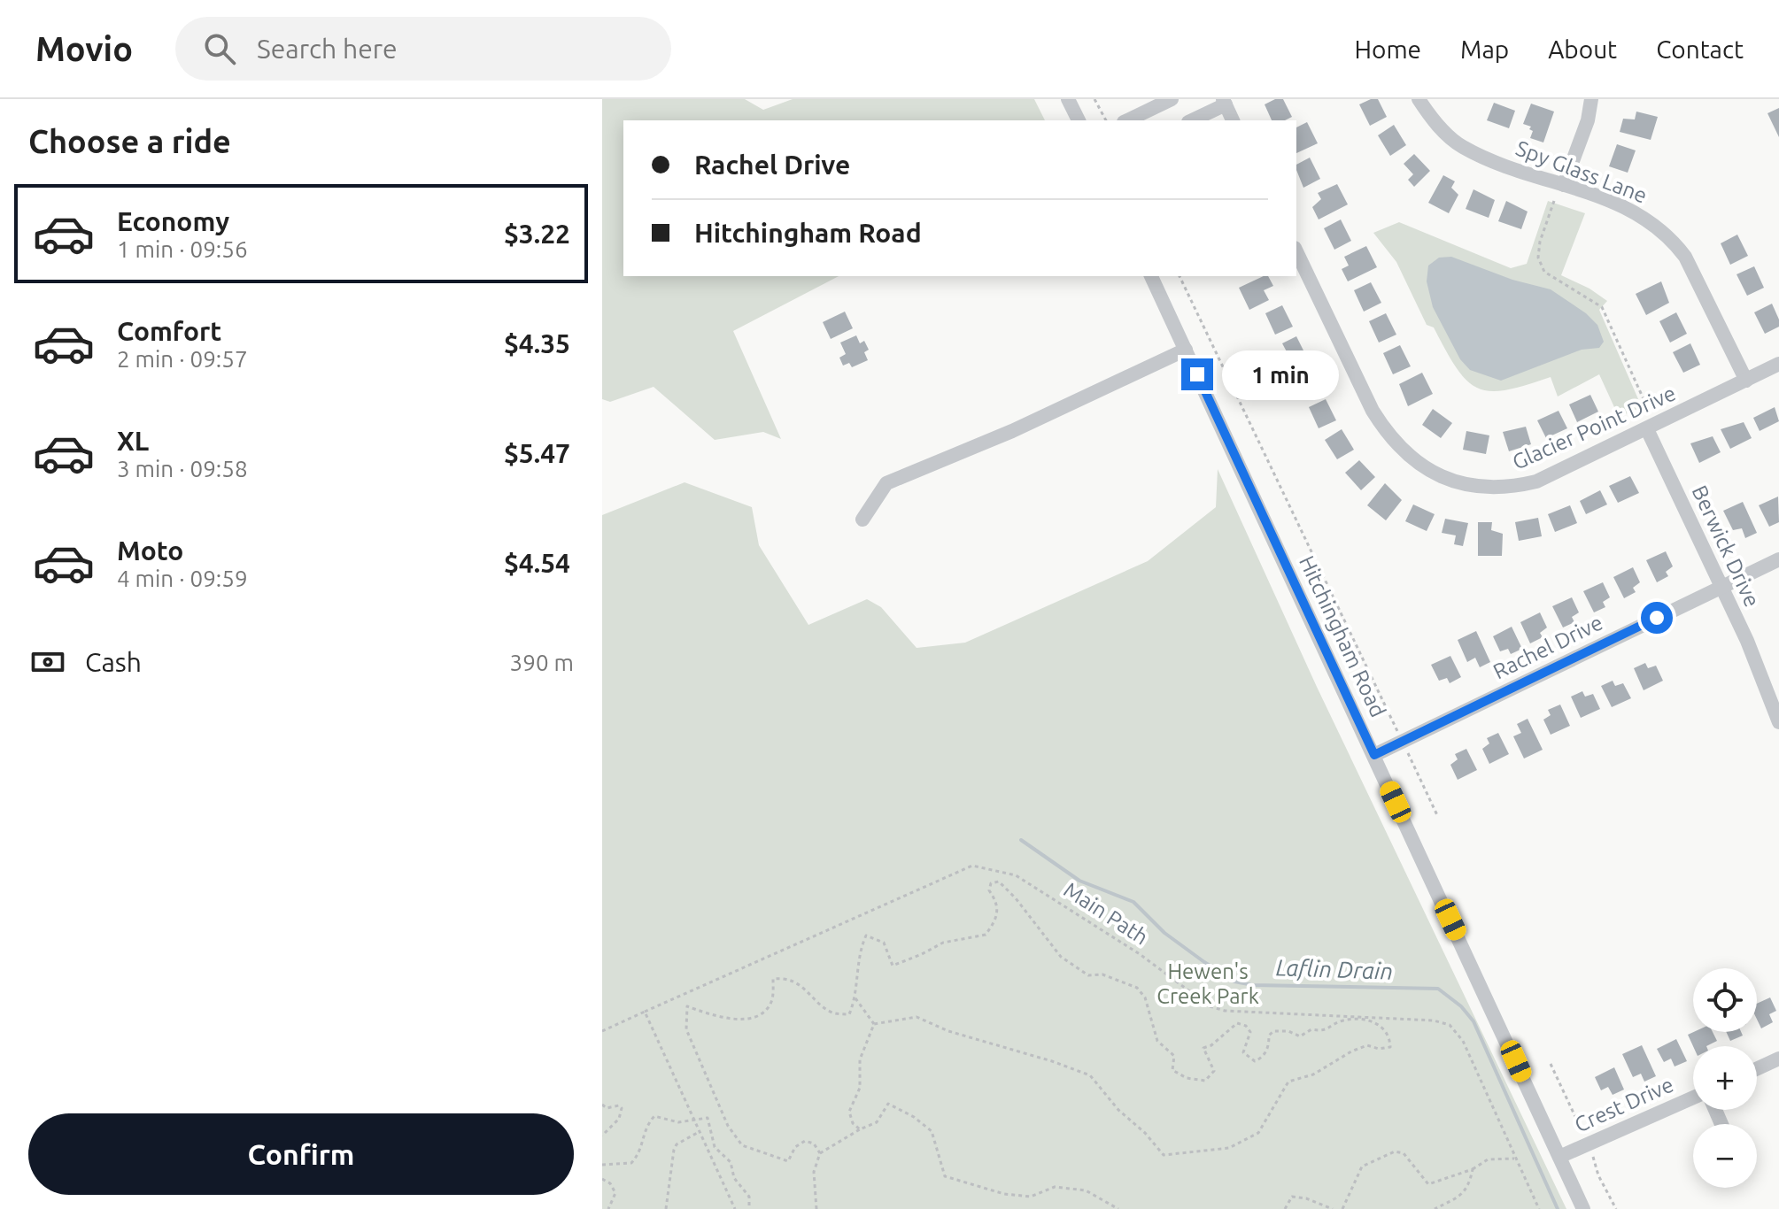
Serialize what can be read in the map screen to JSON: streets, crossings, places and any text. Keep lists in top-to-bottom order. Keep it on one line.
{"streets":{"street":["Spy Glass Lane","Glacier Point Drive","Berwick Drive","Hitchingham Road","Rachel Drive","Crest Drive"],"path":["Main Path"]},"crossings":[["Spy Glass Lane","Glacier Point Drive"],["Glacier Point Drive","Berwick Drive"],["Berwick Drive","Rachel Drive"],["Hitchingham Road","Rachel Drive"],["Hitchingham Road","Crest Drive"]],"water":["Laflin Drain"],"parks":["Hewen's Creek Park"],"page":{"header":"Movio","search":"Search here","nav":["Home","Map","About","Contact"],"heading":"Choose a ride","banner":["Rachel Drive","Hitchingham Road"],"list":[{"name":"Economy","note":"1 min · 09:56","value":"$3.22"},{"name":"Comfort","note":"2 min · 09:57","value":"$4.35"},{"name":"XL","note":"3 min · 09:58","value":"$5.47"},{"name":"Moto","note":"4 min · 09:59","value":"$4.54"}],"bubble":"1 min","pay":["Cash","390 m"],"map_buttons":["+","−"],"buttons":"Confirm"}}
